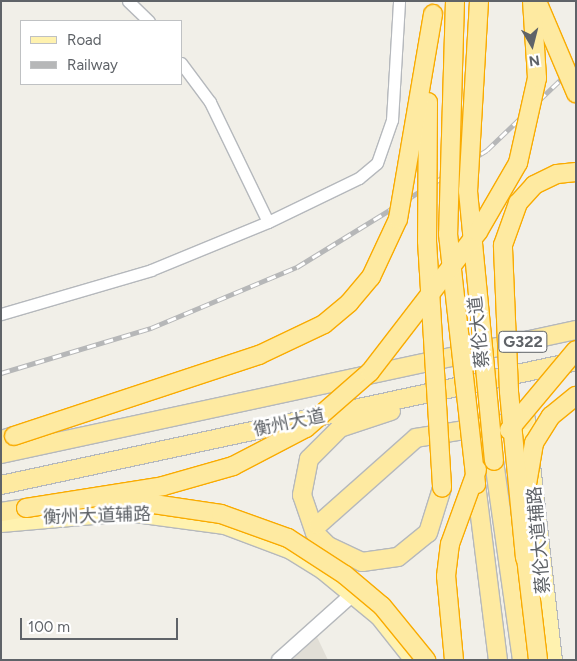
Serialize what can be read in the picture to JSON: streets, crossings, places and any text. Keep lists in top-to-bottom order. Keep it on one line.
{"streets":{"highway":["蔡伦大道","G322","衡州大道"],"main road":["衡州大道辅路","蔡伦大道辅路"]},"legend":["Road","Railway"],"scale_bar":"100 m","north":"bottom"}
